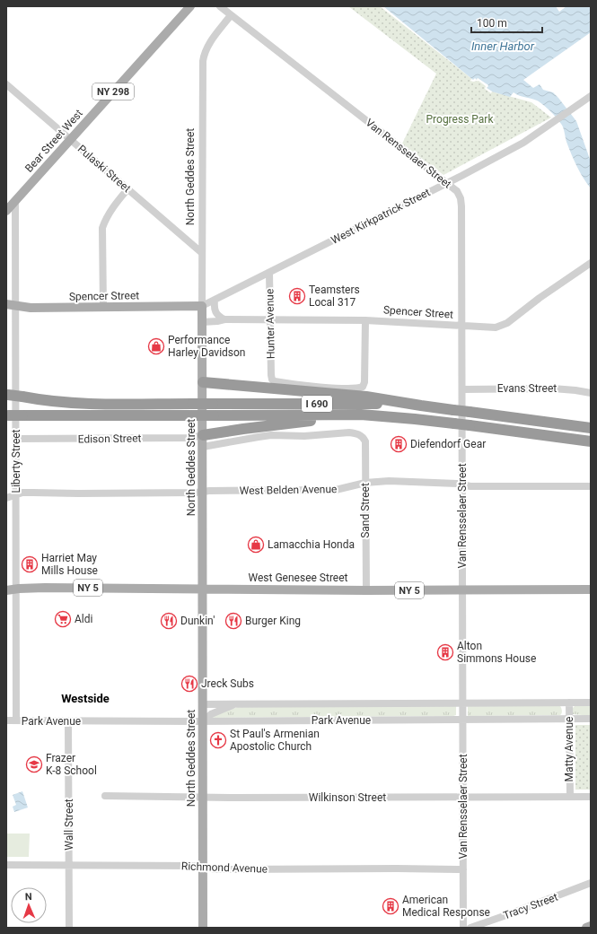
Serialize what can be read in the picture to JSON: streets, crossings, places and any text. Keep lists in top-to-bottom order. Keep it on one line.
{"streets":{"highway":["I 690"],"main road":["NY 298","Bear Street West","North Geddes Street","Spencer Street","West Genesee Street","NY 5"],"street":["Van Rensselaer Street","Pulaski Street","West Kirkpatrick Street","Hunter Avenue","Evans Street","Edison Street","Liberty Street","West Belden Avenue","Sand Street","Park Avenue","Matty Avenue","Wilkinson Street","Wall Street","Richmond Avenue","Tracy Street"]},"crossings":[["Bear Street West","Pulaski Street"],["Bear Street West","Liberty Street"],["Van Rensselaer Street","North Geddes Street"],["Van Rensselaer Street","West Kirkpatrick Street"],["Van Rensselaer Street","Spencer Street"],["Van Rensselaer Street","Evans Street"],["Van Rensselaer Street","West Belden Avenue"],["Van Rensselaer Street","West Genesee Street"],["Van Rensselaer Street","Park Avenue"],["Van Rensselaer Street","Wilkinson Street"],["Van Rensselaer Street","Richmond Avenue"],["Pulaski Street","North Geddes Street"],["North Geddes Street","West Kirkpatrick Street"],["North Geddes Street","Spencer Street"],["North Geddes Street","Edison Street"],["North Geddes Street","West Belden Avenue"],["North Geddes Street","Sand Street"],["North Geddes Street","West Genesee Street"],["North Geddes Street","Park Avenue"],["North Geddes Street","Wilkinson Street"],["North Geddes Street","Richmond Avenue"],["West Kirkpatrick Street","Spencer Street"],["West Kirkpatrick Street","Hunter Avenue"],["Spencer Street","Hunter Avenue"],["Spencer Street","Liberty Street"],["Edison Street","Liberty Street"],["Liberty Street","West Belden Avenue"],["Liberty Street","West Genesee Street"],["Liberty Street","Park Avenue"],["West Belden Avenue","Sand Street"],["Sand Street","West Genesee Street"],["Park Avenue","Matty Avenue"],["Park Avenue","Wall Street"],["Matty Avenue","Wilkinson Street"],["Wall Street","Richmond Avenue"]],"districts":["Westside"],"water":["Inner Harbor"],"parks":["Progress Park"],"places":{"building":["Teamsters Local 317","Diefendorf Gear","Harriet May Mills House","Alton Simmons House","American Medical Response"],"shop":["Performance Harley Davidson","Lamacchia Honda"],"supermarket":["Aldi"],"restaurant":["Dunkin'","Burger King","Jreck Subs"],"church":["St Paul's Armenian Apostolic Church"],"school or university":["Frazer K-8 School"]},"scale_bar":"100 m","north":"top"}
